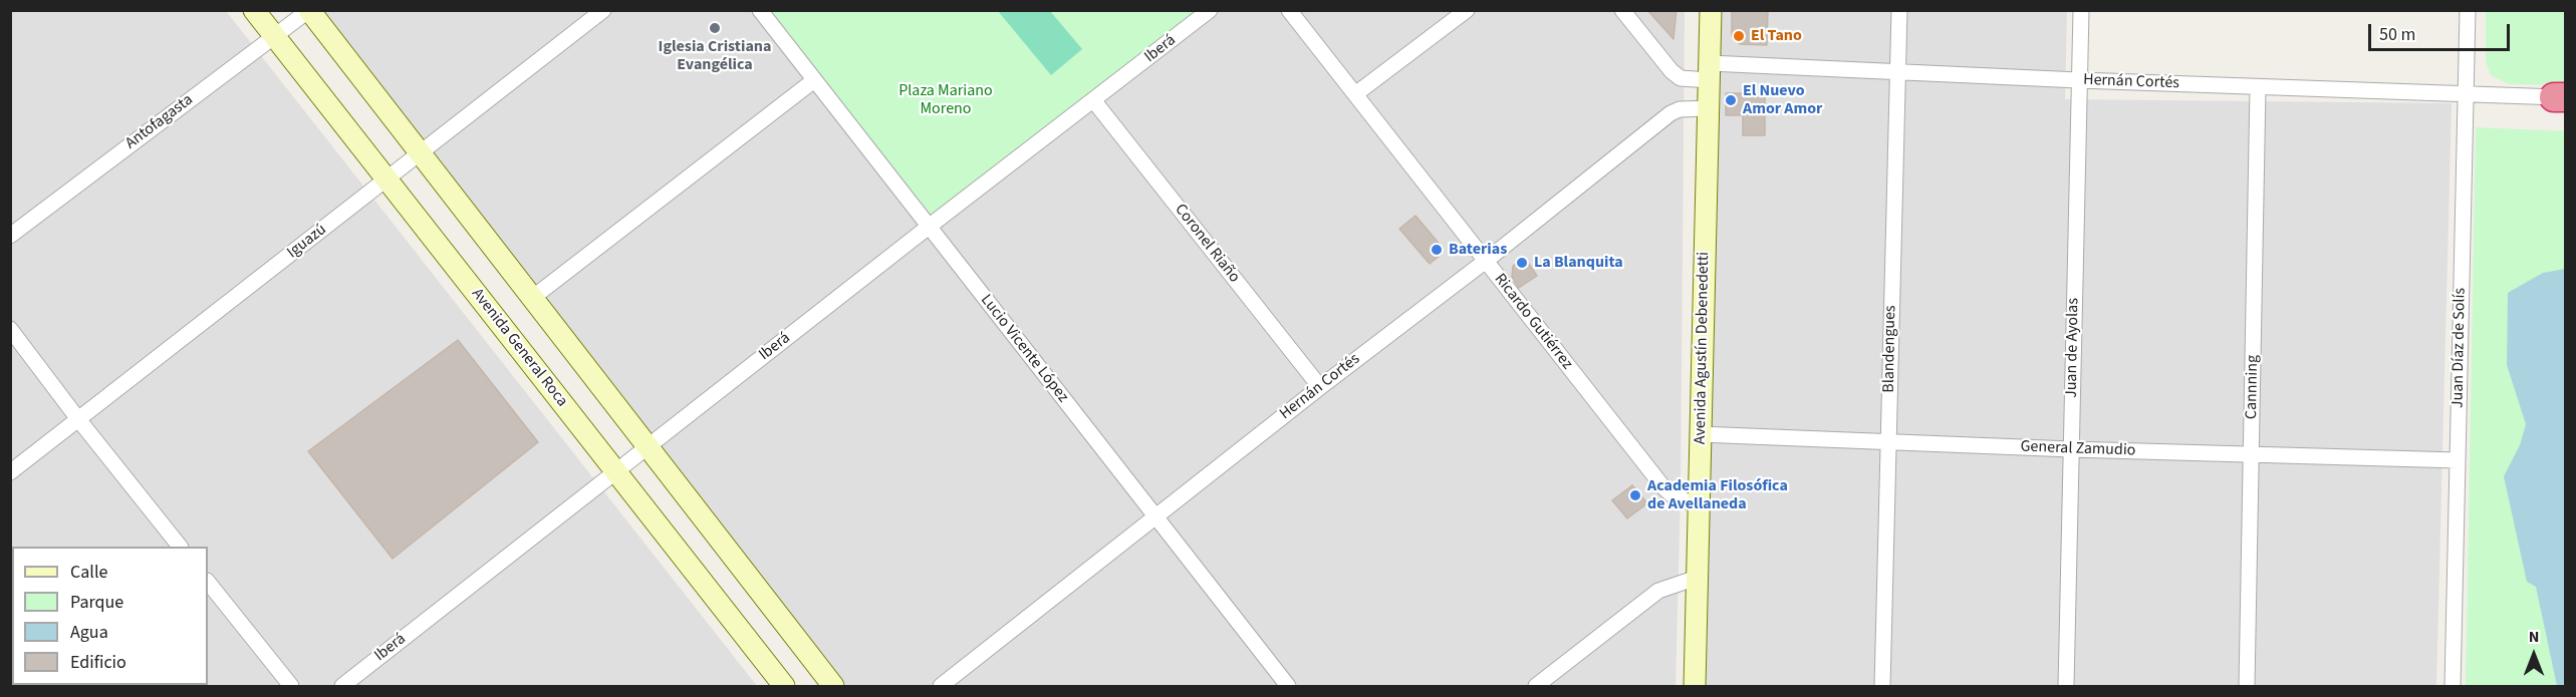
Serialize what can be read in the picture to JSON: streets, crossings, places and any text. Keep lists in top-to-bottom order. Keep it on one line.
{"streets":{"main road":["Avenida General Roca","Avenida Agustín Debenedetti"],"street":["Iberá","Hernán Cortés","Antofagasta","Iguazú","Coronel Riaño","Ricardo Gutiérrez","Juan de Ayolas","Juan Díaz de Solís","Lucio Vicente López","Blandengues","Cannning","General Zamudio"]},"crossings":[["Iberá","Coronel Riaño"],["Iberá","Avenida General Roca"],["Iberá","Lucio Vicente López"],["Hernán Cortés","Coronel Riaño"],["Hernán Cortés","Ricardo Gutiérrez"],["Hernán Cortés","Avenida Agustín Debenedetti"],["Hernán Cortés","Juan de Ayolas"],["Hernán Cortés","Juan Díaz de Solís"],["Hernán Cortés","Lucio Vicente López"],["Hernán Cortés","Blandengues"],["Hernán Cortés","Cannning"],["Antofagasta","Avenida General Roca"],["Iguazú","Avenida General Roca"],["Ricardo Gutiérrez","Avenida Agustín Debenedetti"],["Avenida Agustín Debenedetti","General Zamudio"],["Juan de Ayolas","General Zamudio"],["Juan Díaz de Solís","General Zamudio"],["Blandengues","General Zamudio"],["Cannning","General Zamudio"]],"parks":["Plaza Mariano Moreno"],"places":["Iglesia Cristiana Evangélica","El Tano","El Nuevo Amor Amor","Baterias","La Blanquita","Academia Filosófica de Avellaneda"],"legend":["Calle","Parque","Agua","Edificio"],"scale_bar":"50 m","north":"top"}
